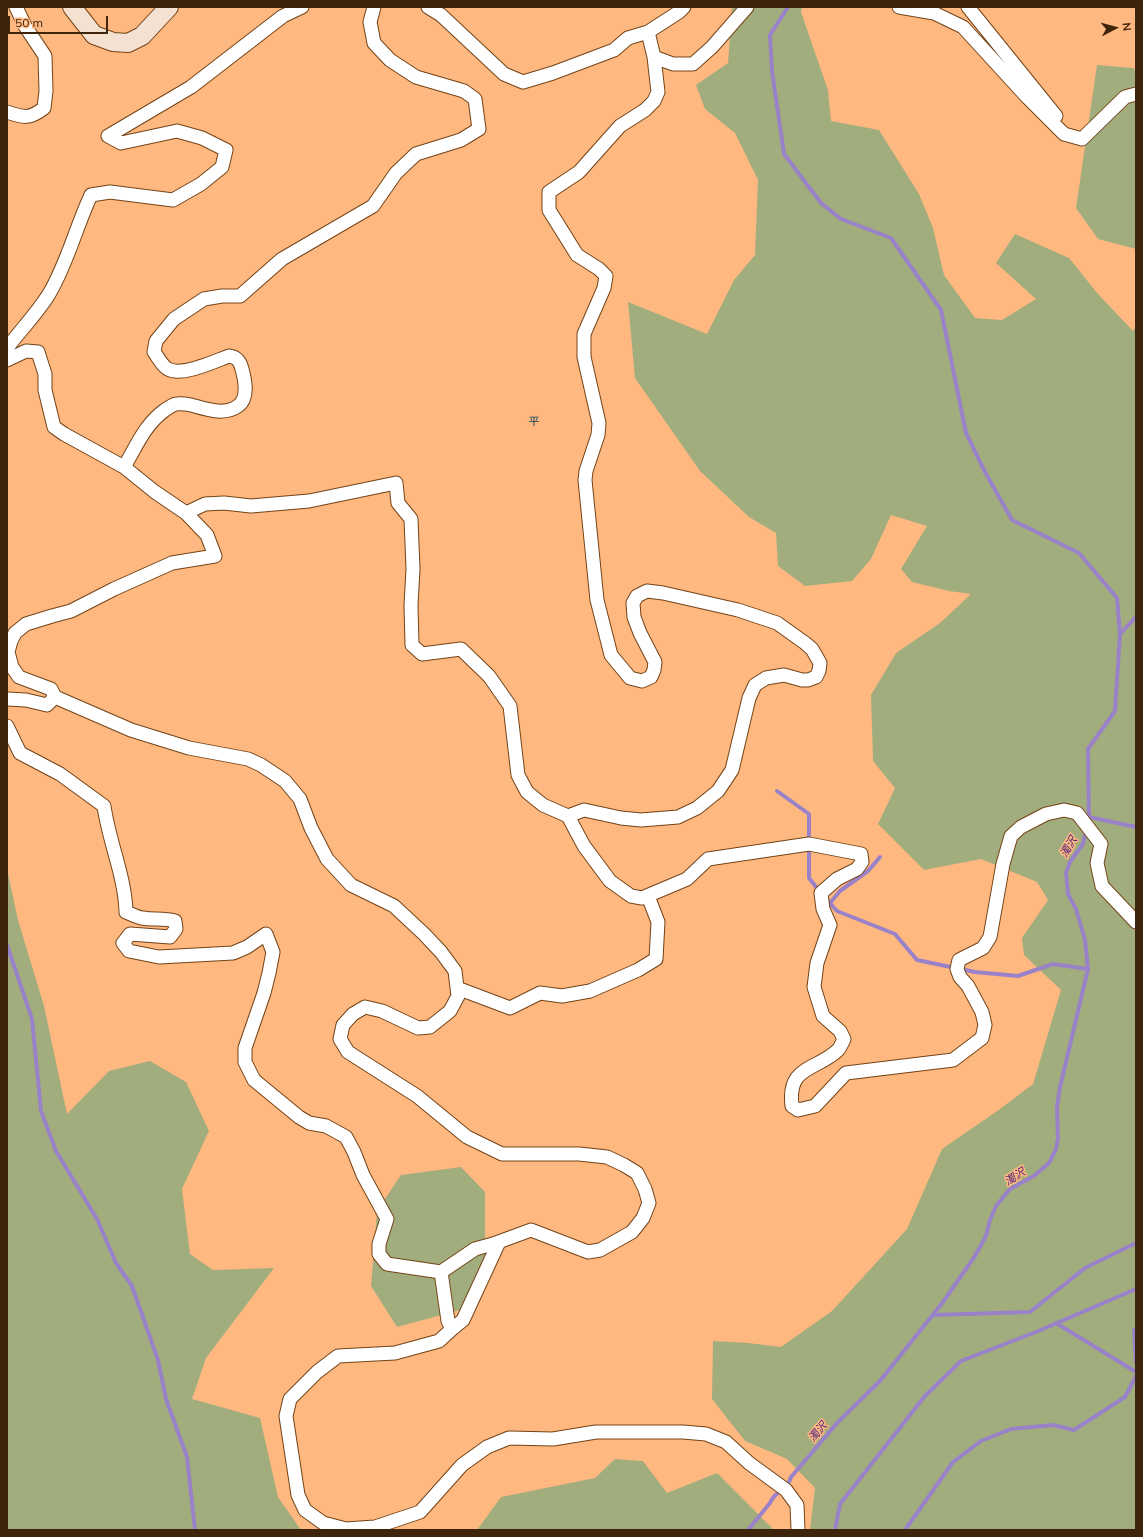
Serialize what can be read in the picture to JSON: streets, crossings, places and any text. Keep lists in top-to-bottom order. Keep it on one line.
{"districts":["平"],"water":["濁沢"],"scale_bar":"50 m","north":"right"}
